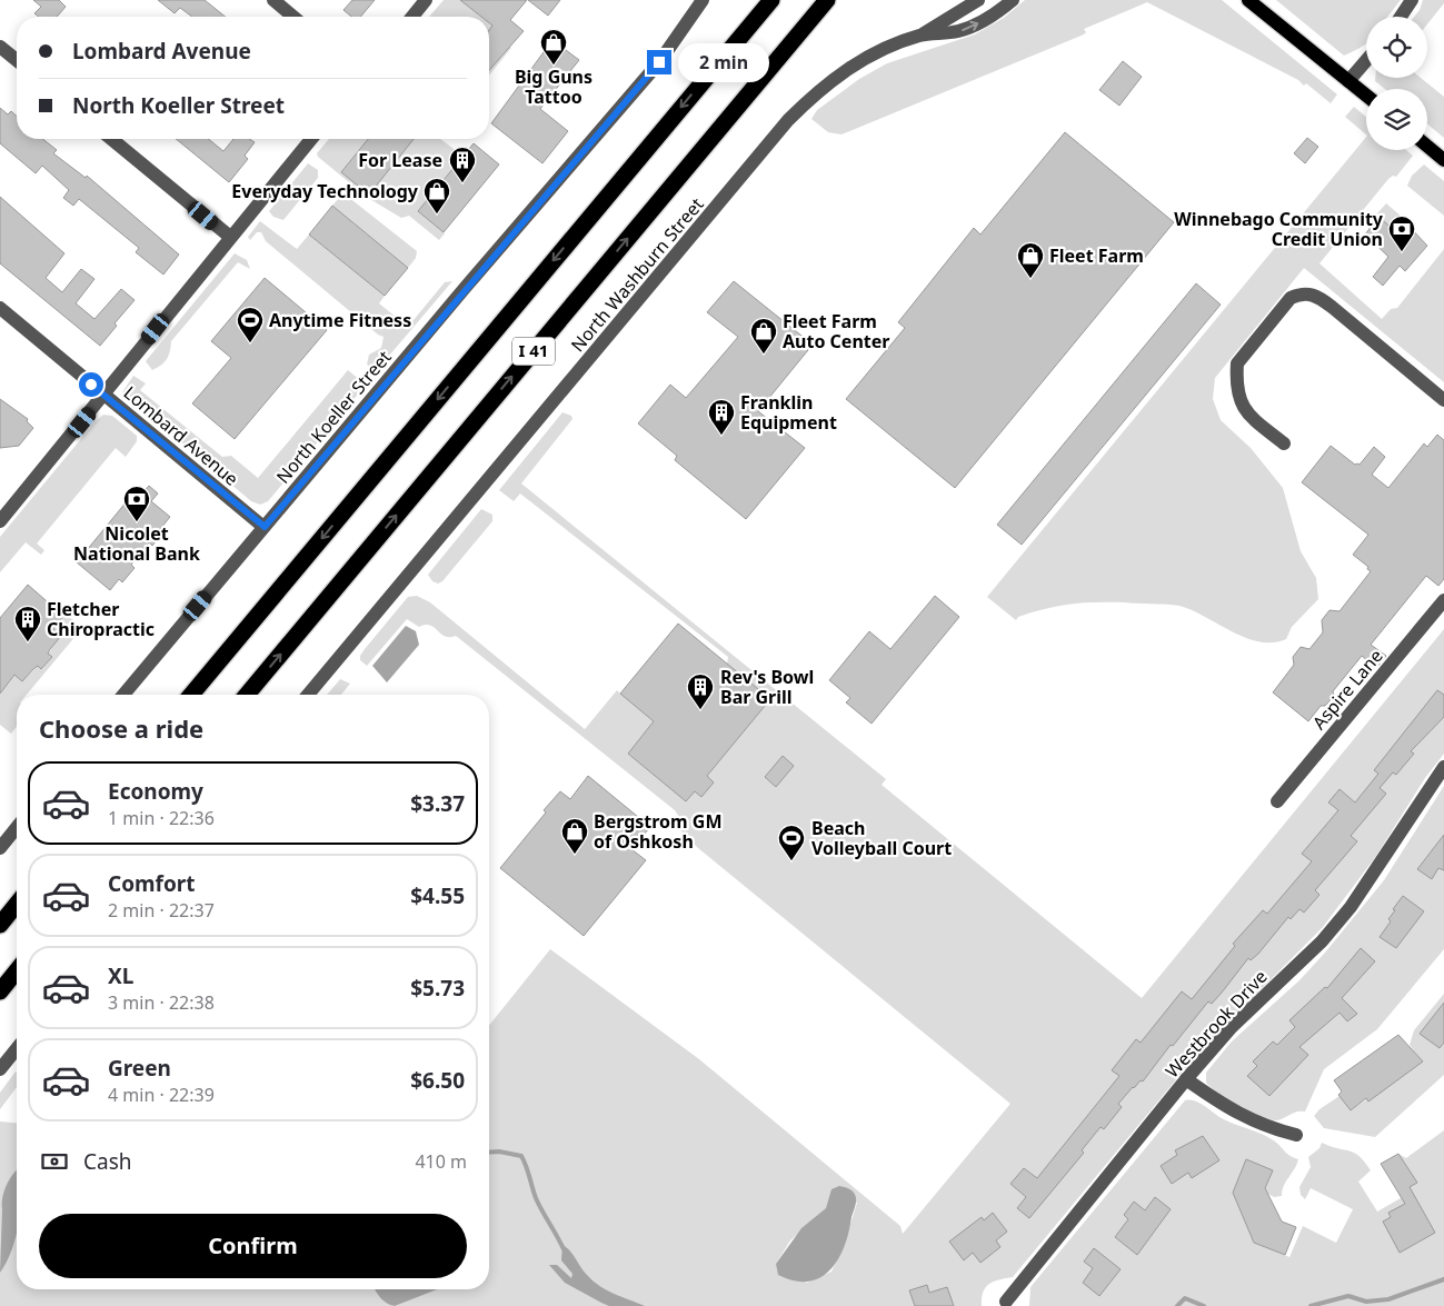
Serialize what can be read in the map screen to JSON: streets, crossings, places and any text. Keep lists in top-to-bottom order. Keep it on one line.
{"streets":{"highway":["I 41"],"street":["North Washburn Street","North Koeller Street","Lombard Avenue","Aspire Lane","Westbrook Drive"]},"crossings":[["North Koeller Street","Lombard Avenue"]],"places":{"shop":["Big Guns Tattoo","Everyday Technology","Fleet Farm","Fleet Farm Auto Center","Bergstrom GM of Oshkosh"],"building":["For Lease","Franklin Equipment","Fletcher Chiropractic","Rev's Bowl Bar Grill"],"bank":["Winnebago Community Credit Union","Nicolet National Bank"],"sports":["Anytime Fitness","Beach Volleyball Court"]},"page":{"banner":["Lombard Avenue","North Koeller Street"],"bubble":"2 min","heading":"Choose a ride","list":[{"name":"Economy","note":"1 min · 22:36","value":"$3.37"},{"name":"Comfort","note":"2 min · 22:37","value":"$4.55"},{"name":"XL","note":"3 min · 22:38","value":"$5.73"},{"name":"Green","note":"4 min · 22:39","value":"$6.50"}],"pay":["Cash","410 m"],"buttons":"Confirm"}}
